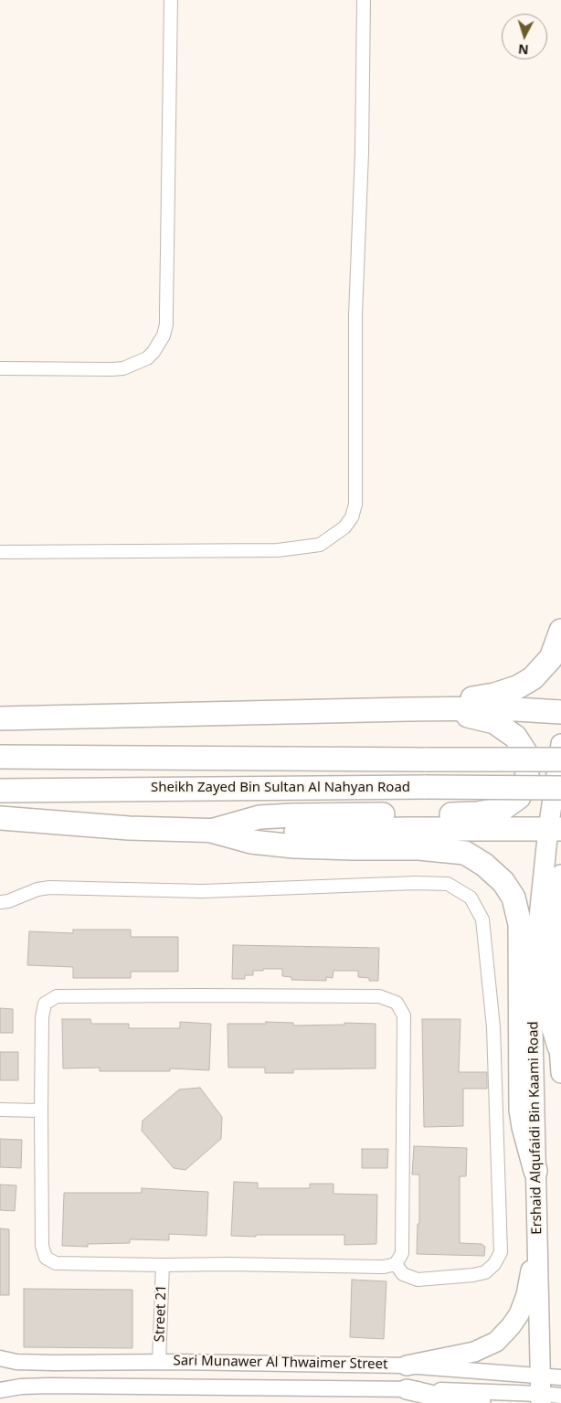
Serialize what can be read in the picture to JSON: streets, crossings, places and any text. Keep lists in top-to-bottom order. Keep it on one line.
{"streets":{"highway":["Sheikh Zayed Bin Sultan Al Nahyan Road"],"main road":["Ershaid Alqufaidi Bin Kaami Road"],"street":["Street 21","Sari Munawer Al Thwaimer Street"]},"crossings":[["Ershaid Alqufaidi Bin Kaami Road","Sari Munawer Al Thwaimer Street"],["Street 21","Sari Munawer Al Thwaimer Street"]],"north":"bottom"}
